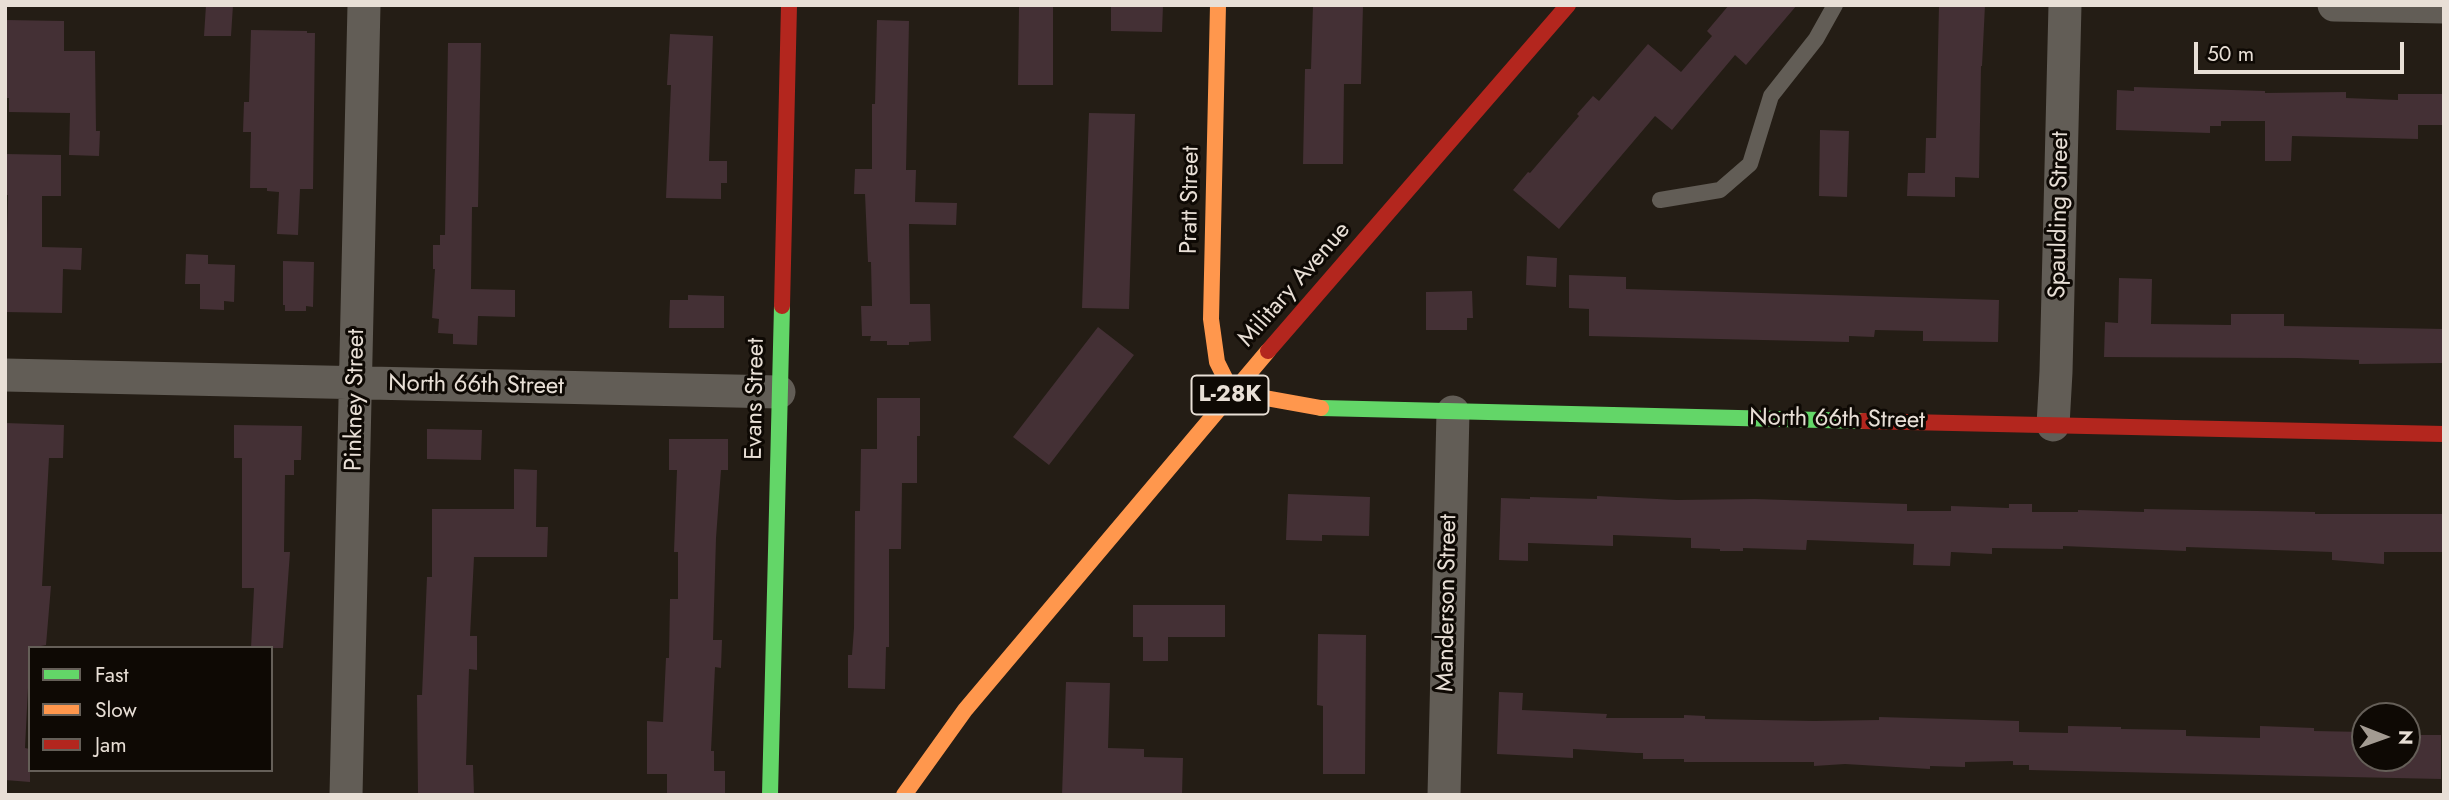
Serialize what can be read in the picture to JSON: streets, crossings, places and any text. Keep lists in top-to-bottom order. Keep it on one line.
{"streets":{"street":["Pratt Street","Spaulding Street","Military Avenue","North 66th Street","L-28K","Evans Street","Pinkney Street","Manderson Street"]},"crossings":[["Pratt Street","Military Avenue"],["Pratt Street","North 66th Street"],["Spaulding Street","North 66th Street"],["Military Avenue","North 66th Street"],["North 66th Street","Evans Street"],["North 66th Street","Pinkney Street"],["North 66th Street","Manderson Street"]],"legend":["Fast","Slow","Jam"],"scale_bar":"50 m","north":"right"}
